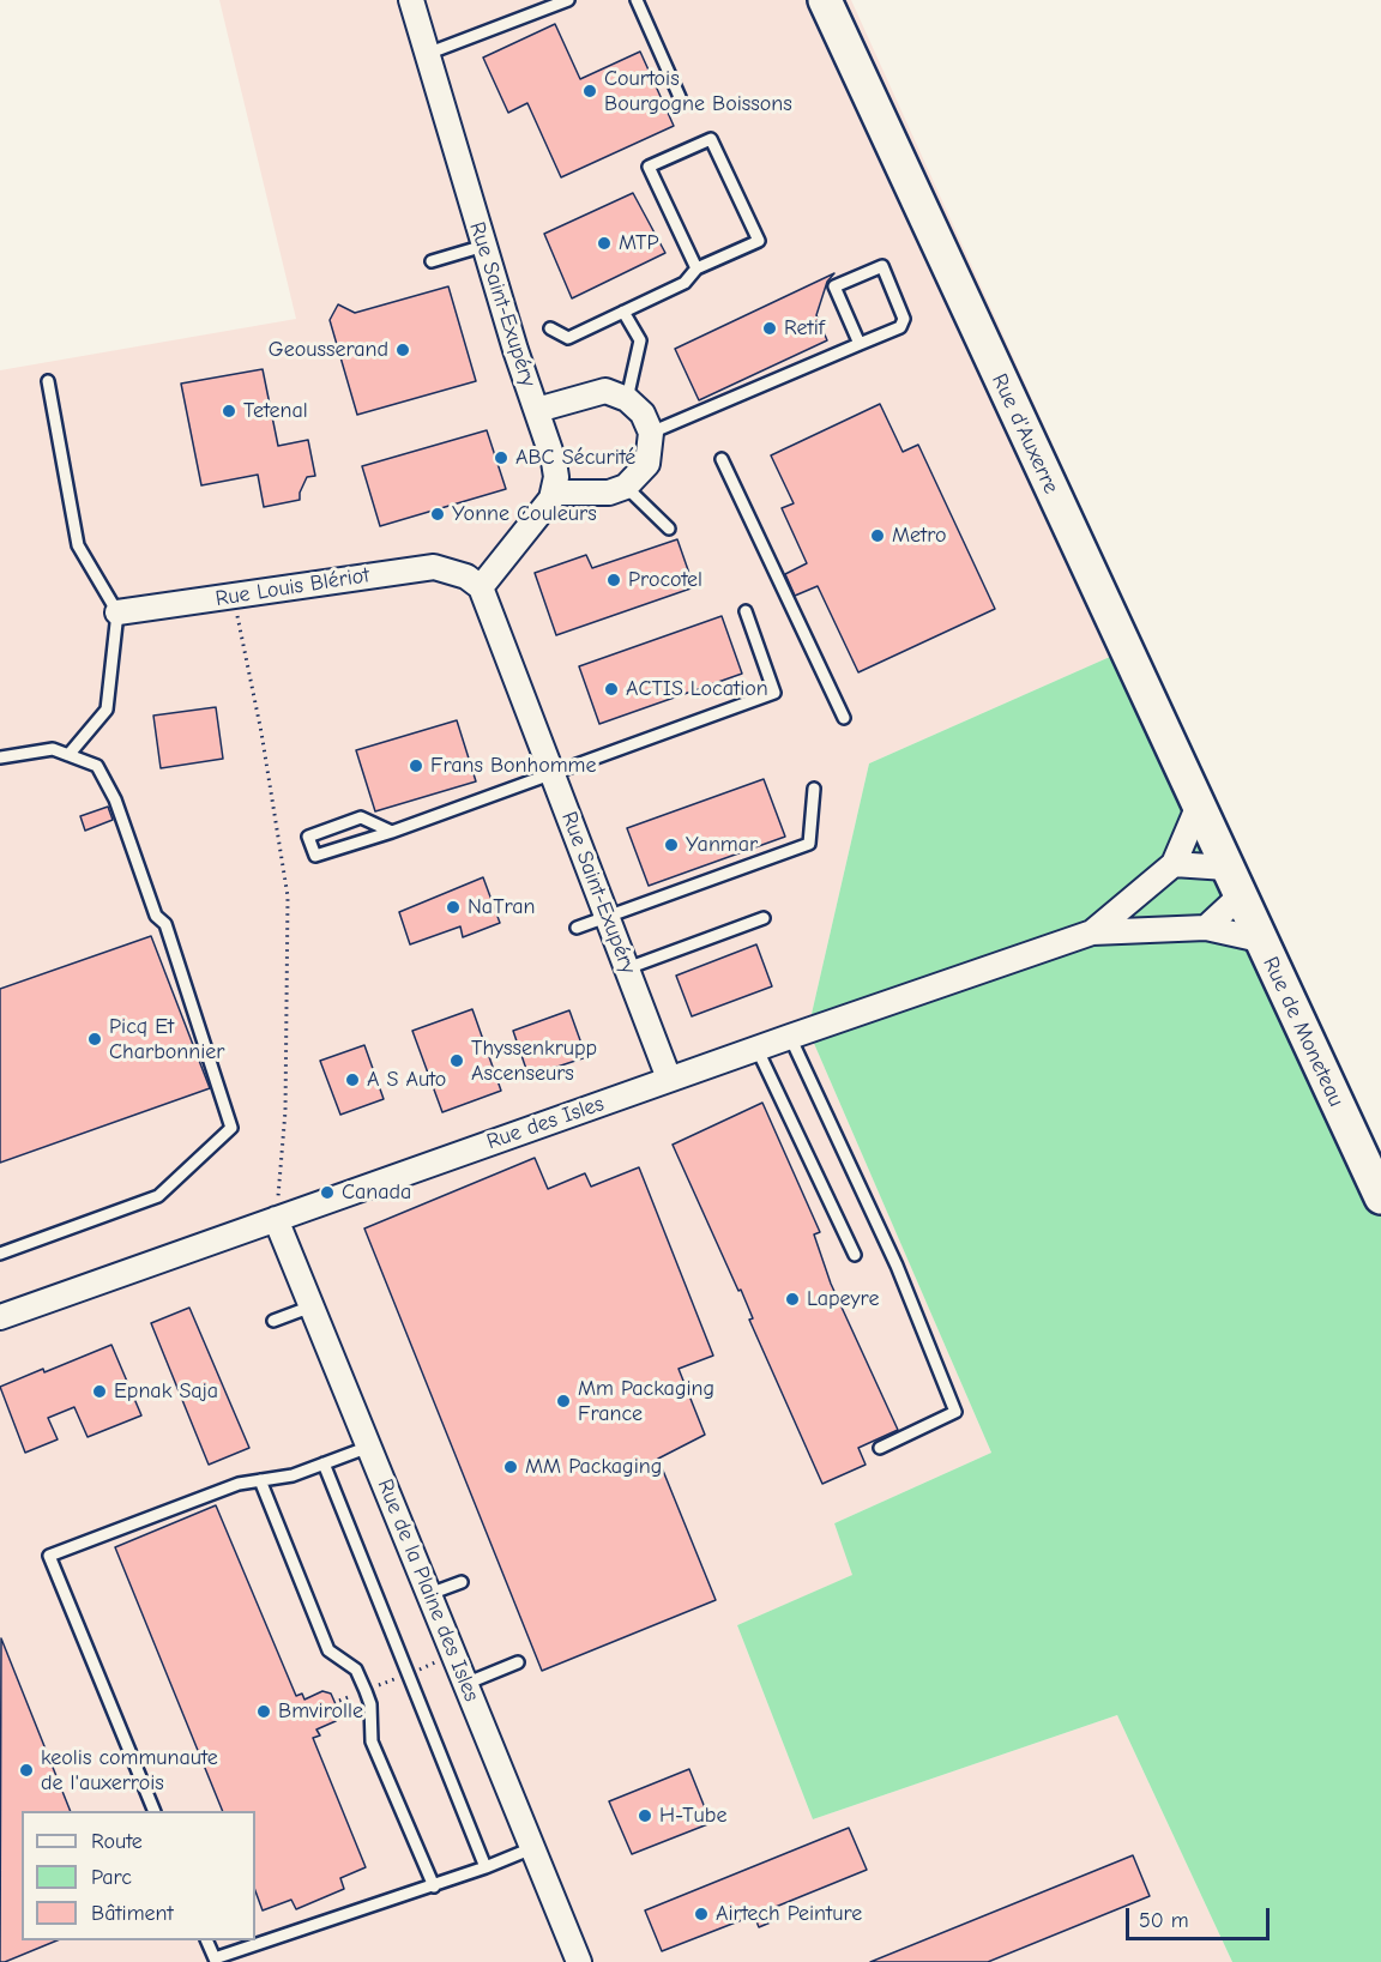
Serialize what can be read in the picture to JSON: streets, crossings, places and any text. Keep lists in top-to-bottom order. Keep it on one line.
{"streets":{"main road":["Rue d'Auxerre","Rue de Moneteau"],"street":["Rue Saint-Exupéry","Rue Louis Blériot","Rue des Isles","Rue de la Plaine des Isles"]},"crossings":[["Rue Saint-Exupéry","Rue Louis Blériot"],["Rue Saint-Exupéry","Rue des Isles"],["Rue d'Auxerre","Rue de Moneteau"],["Rue d'Auxerre","Rue des Isles"],["Rue de Moneteau","Rue des Isles"],["Rue des Isles","Rue de la Plaine des Isles"]],"places":["Courtois Bourgogne Boissons","MTP","Retif","Geousserand","Tetenal","ABC Sécurité","Yonne Couleurs","Metro","Procotel","ACTIS Location","Frans Bonhomme","Yanmar","NaTran","Picq Et Charbonnier","Thyssenkrupp Ascenseurs","A S Auto","Canada","Lapeyre","Epnak Saja","Mm Packaging France","MM Packaging","Bmvirolle","keolis communaute de l'auxerrois","H-Tube","Airtech Peinture"],"legend":["Route","Parc","Bâtiment"],"scale_bar":"50 m"}
